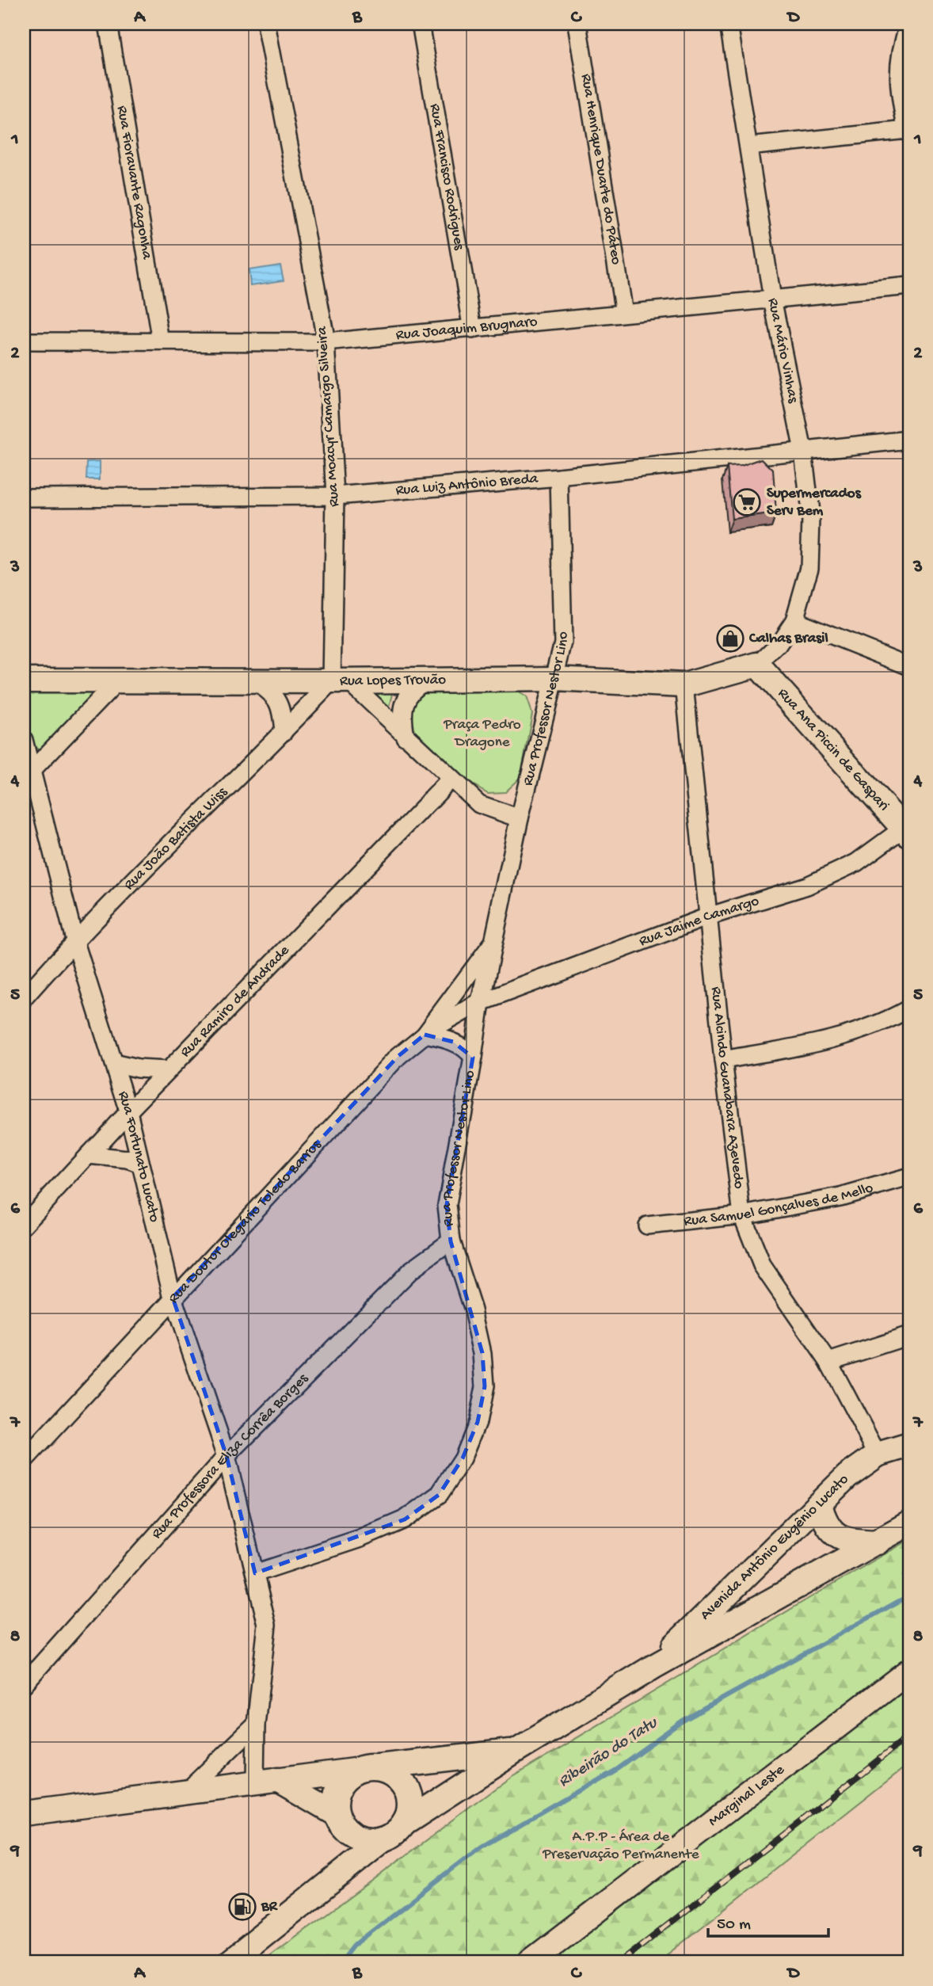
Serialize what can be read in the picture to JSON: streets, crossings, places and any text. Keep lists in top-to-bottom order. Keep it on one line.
{"streets":{"main road":["Rua Lopes Trovão","Rua Ana Piccin de Gaspari","Avenida Antônio Eugênio Lucato","Marginal Leste"],"street":["Rua Henrique Duarte do Páteo","Rua Francisco Rodrigues","Rua Fioravante Ragonha","Rua Joaquim Brugnaro","Rua Mário Vinhas","Rua Moacyr Camargo Silveira","Rua Luiz Antônio Breda","Rua Professor Nestor Lino","Rua João Batista Wiss","Rua Jaime Camargo","Rua Ramiro de Andrade","Rua Alcindo Guanabara Azevedo","Rua Fortunato Lucato","Rua Samuel Gonçalves de Mello","Rua Doutor Olegário Toledo Barros","Rua Professora Eliza Corrêa Borges"]},"crossings":[["Rua Henrique Duarte do Páteo","Rua Joaquim Brugnaro"],["Rua Francisco Rodrigues","Rua Joaquim Brugnaro"],["Rua Fioravante Ragonha","Rua Joaquim Brugnaro"],["Rua Joaquim Brugnaro","Rua Mário Vinhas"],["Rua Joaquim Brugnaro","Rua Moacyr Camargo Silveira"],["Rua Mário Vinhas","Rua Luiz Antônio Breda"],["Rua Mário Vinhas","Rua Lopes Trovão"],["Rua Mário Vinhas","Rua Ana Piccin de Gaspari"],["Rua Moacyr Camargo Silveira","Rua Luiz Antônio Breda"],["Rua Moacyr Camargo Silveira","Rua Lopes Trovão"],["Rua Moacyr Camargo Silveira","Rua João Batista Wiss"],["Rua Luiz Antônio Breda","Rua Professor Nestor Lino"],["Rua Lopes Trovão","Rua Professor Nestor Lino"],["Rua Lopes Trovão","Rua Ana Piccin de Gaspari"],["Rua Lopes Trovão","Rua João Batista Wiss"],["Rua Lopes Trovão","Rua Alcindo Guanabara Azevedo"],["Rua Professor Nestor Lino","Rua Jaime Camargo"],["Rua Professor Nestor Lino","Rua Fortunato Lucato"],["Rua Professor Nestor Lino","Rua Doutor Olegário Toledo Barros"],["Rua Professor Nestor Lino","Rua Professora Eliza Corrêa Borges"],["Rua Ana Piccin de Gaspari","Rua Jaime Camargo"],["Rua João Batista Wiss","Rua Fortunato Lucato"],["Rua Jaime Camargo","Rua Alcindo Guanabara Azevedo"],["Rua Jaime Camargo","Rua Doutor Olegário Toledo Barros"],["Rua Ramiro de Andrade","Rua Fortunato Lucato"],["Rua Alcindo Guanabara Azevedo","Rua Samuel Gonçalves de Mello"],["Rua Alcindo Guanabara Azevedo","Avenida Antônio Eugênio Lucato"],["Rua Fortunato Lucato","Rua Doutor Olegário Toledo Barros"],["Rua Fortunato Lucato","Rua Professora Eliza Corrêa Borges"]],"water":["Ribeirão do Tatu"],"parks":["Praça Pedro Dragone","A.P.P - Área de Preservação Permanente"],"places":{"supermarket":["Supermercados Serv Bem"],"shop":["Calhas Brasil"],"fuel station":["BR"]},"scale_bar":"50 m","grid":{"columns":["A","B","C","D"],"rows":["1","2","3","4","5","6","7","8","9"]}}
